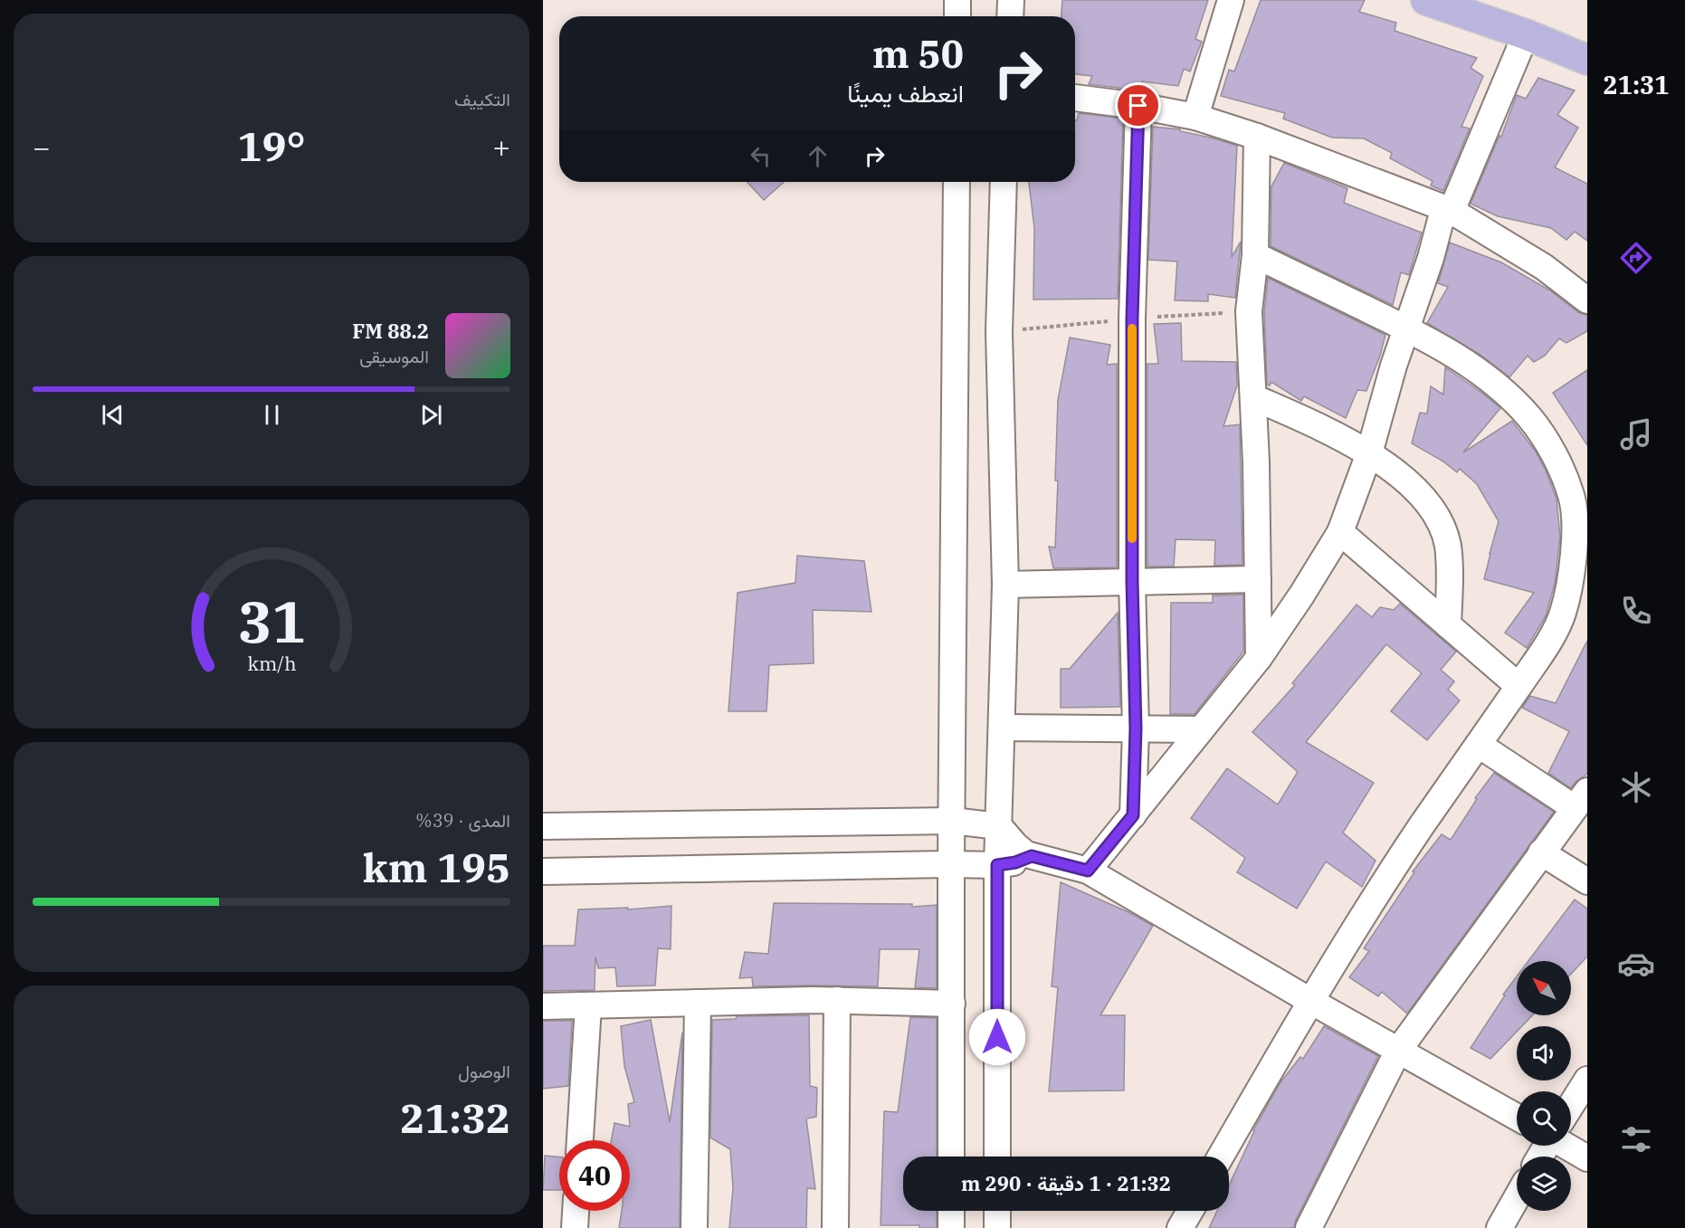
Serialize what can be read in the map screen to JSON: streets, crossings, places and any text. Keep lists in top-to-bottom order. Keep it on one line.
{"north":"top left","page":{"tabs":"21:31","tile":["التكييف",["المدى · 39%","195 km"],["الوصول","21:32"]],"turn":["50 m","انعطف يمينًا"],"heat":["−","19°","+"],"song":["88.2 FM","الموسيقى"],"limit":"40","trip":"21:32 · 1 دقيقة · 290 m","gauge":["31","km/h"]}}
